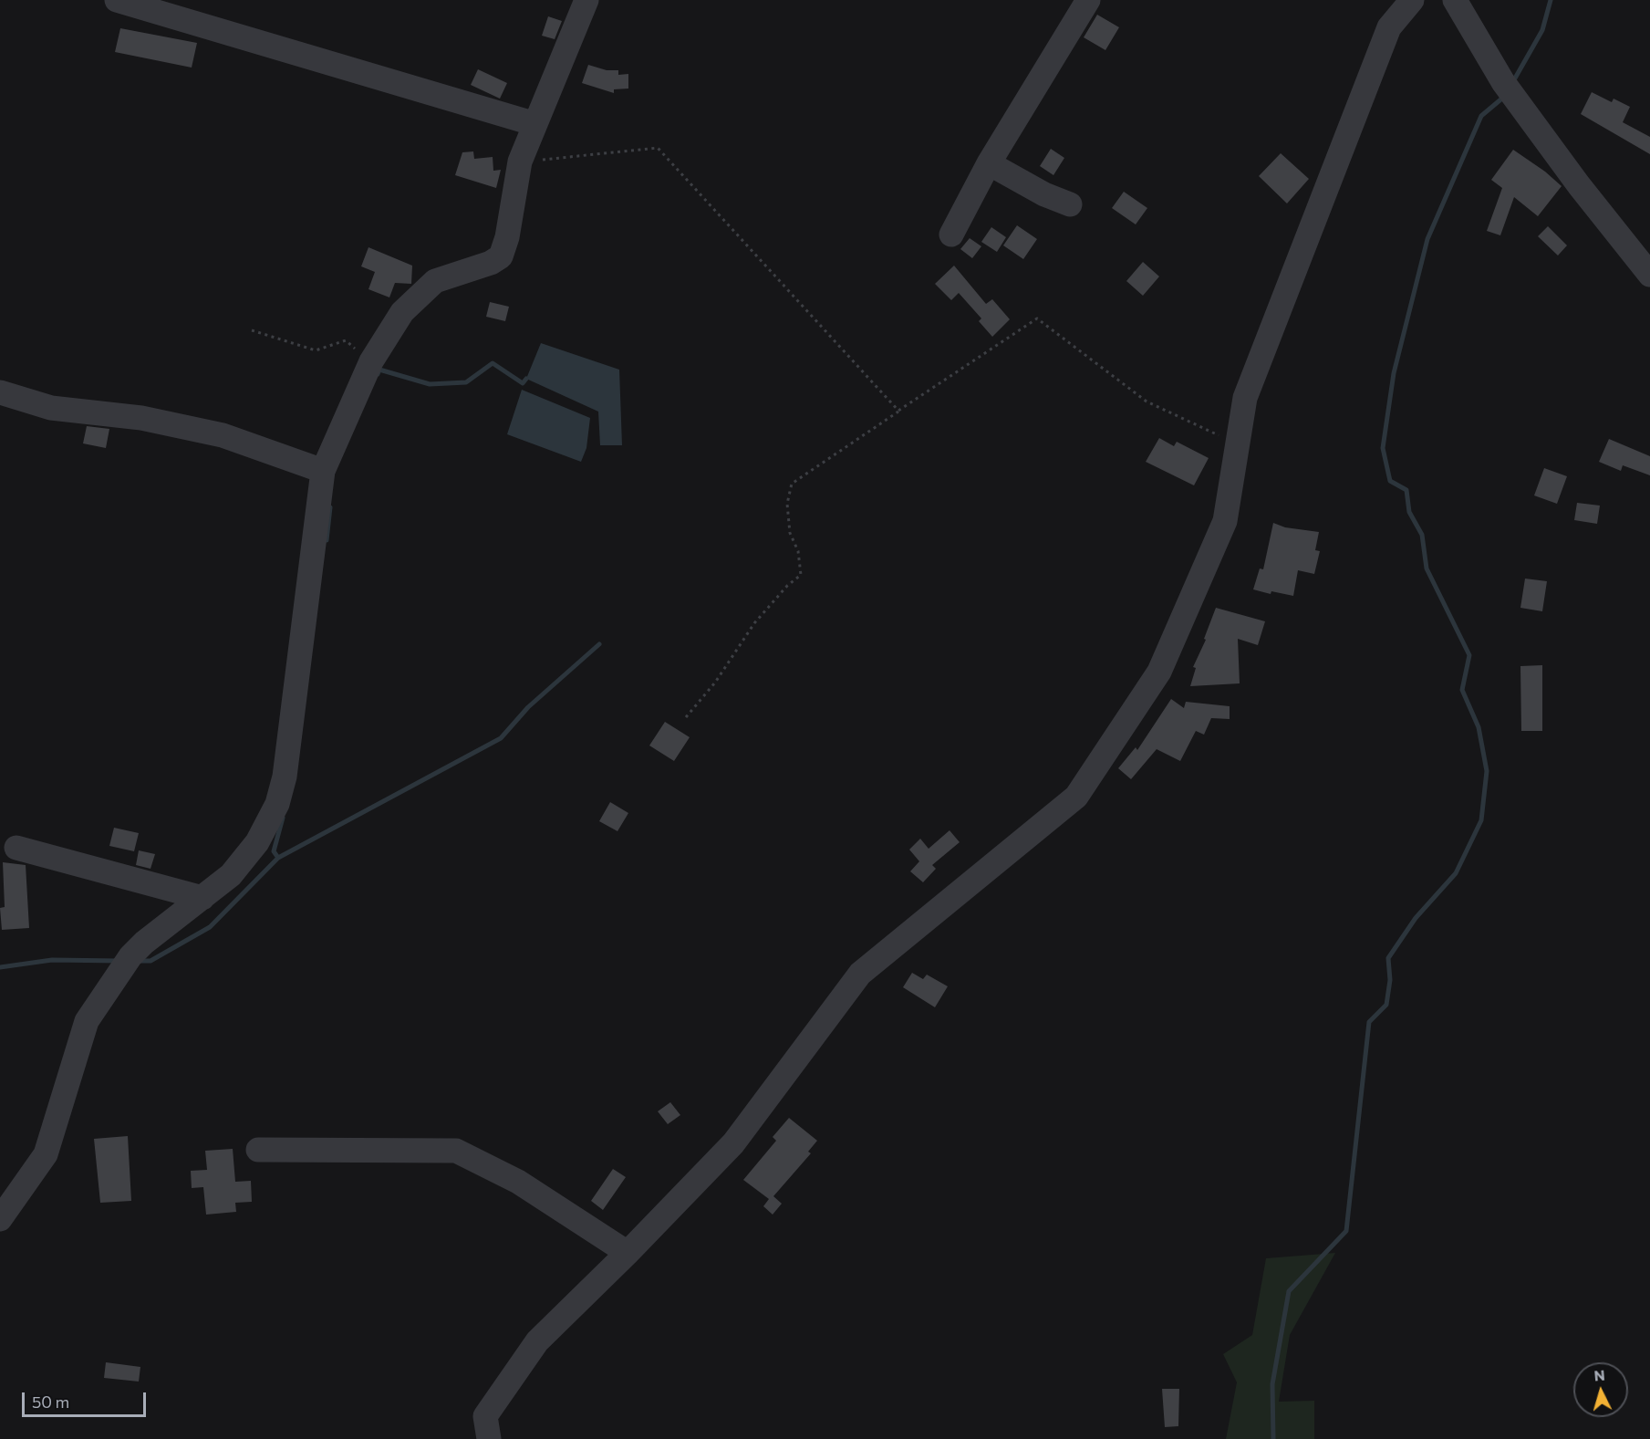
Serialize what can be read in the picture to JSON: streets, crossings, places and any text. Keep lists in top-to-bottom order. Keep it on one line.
{"scale_bar":"50 m","north":"top"}
